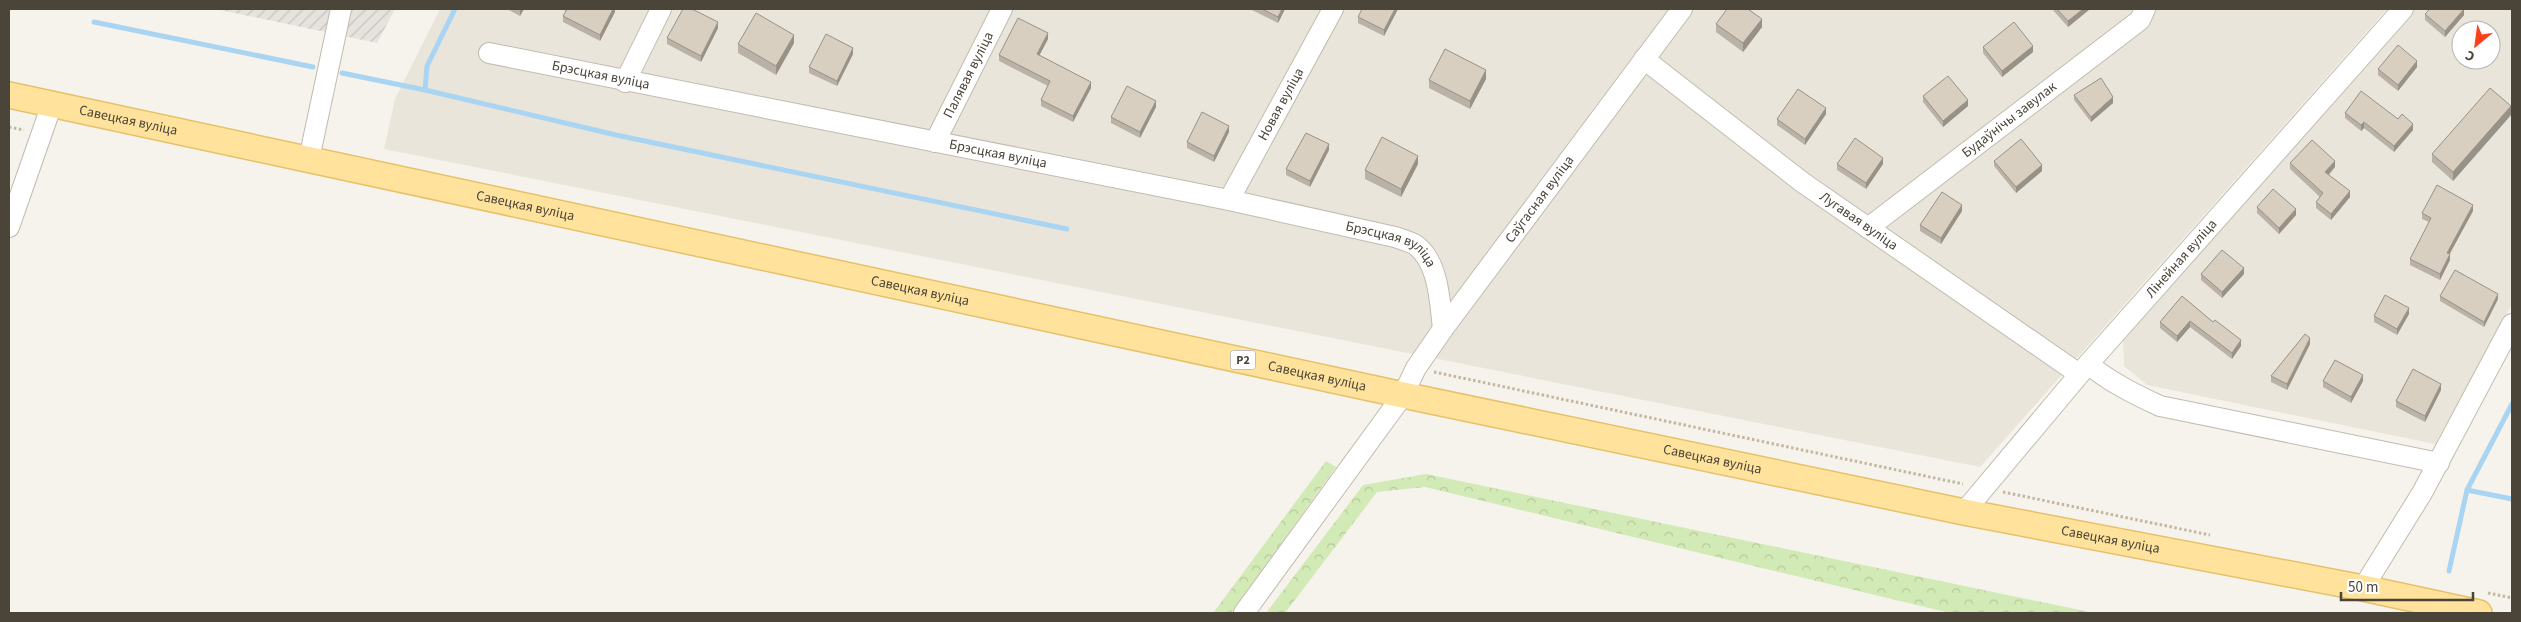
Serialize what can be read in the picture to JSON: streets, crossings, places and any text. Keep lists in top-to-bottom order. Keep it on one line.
{"streets":{"main road":["Савецкая вуліца","Р2"],"street":["Палявая вуліца","Брэсцкая вуліца","Новая вуліца","Будаўнічы завулак","Саўгасная вуліца","Лугавая вуліца","Лінейная вуліца"]},"crossings":[["Палявая вуліца","Брэсцкая вуліца"],["Брэсцкая вуліца","Новая вуліца"],["Брэсцкая вуліца","Саўгасная вуліца"],["Савецкая вуліца","Саўгасная вуліца"],["Савецкая вуліца","Лінейная вуліца"],["Будаўнічы завулак","Лугавая вуліца"],["Саўгасная вуліца","Лугавая вуліца"],["Лугавая вуліца","Лінейная вуліца"]],"scale_bar":"50 m","north":"bottom left"}
